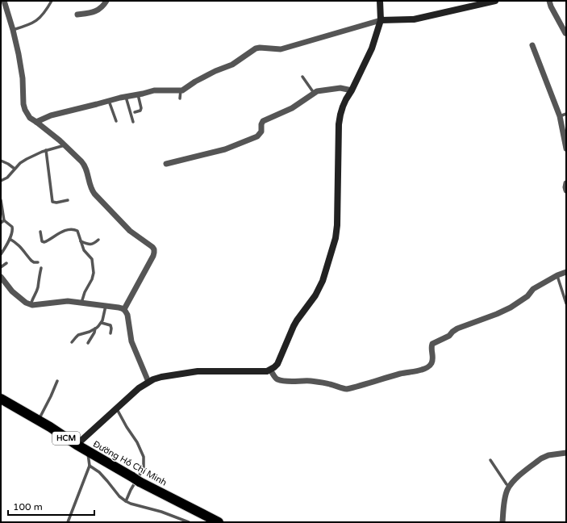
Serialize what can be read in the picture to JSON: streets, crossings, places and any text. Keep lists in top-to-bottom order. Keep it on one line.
{"streets":{"highway":["HCM","Đường Hồ Chí Minh"]},"scale_bar":"100 m"}
